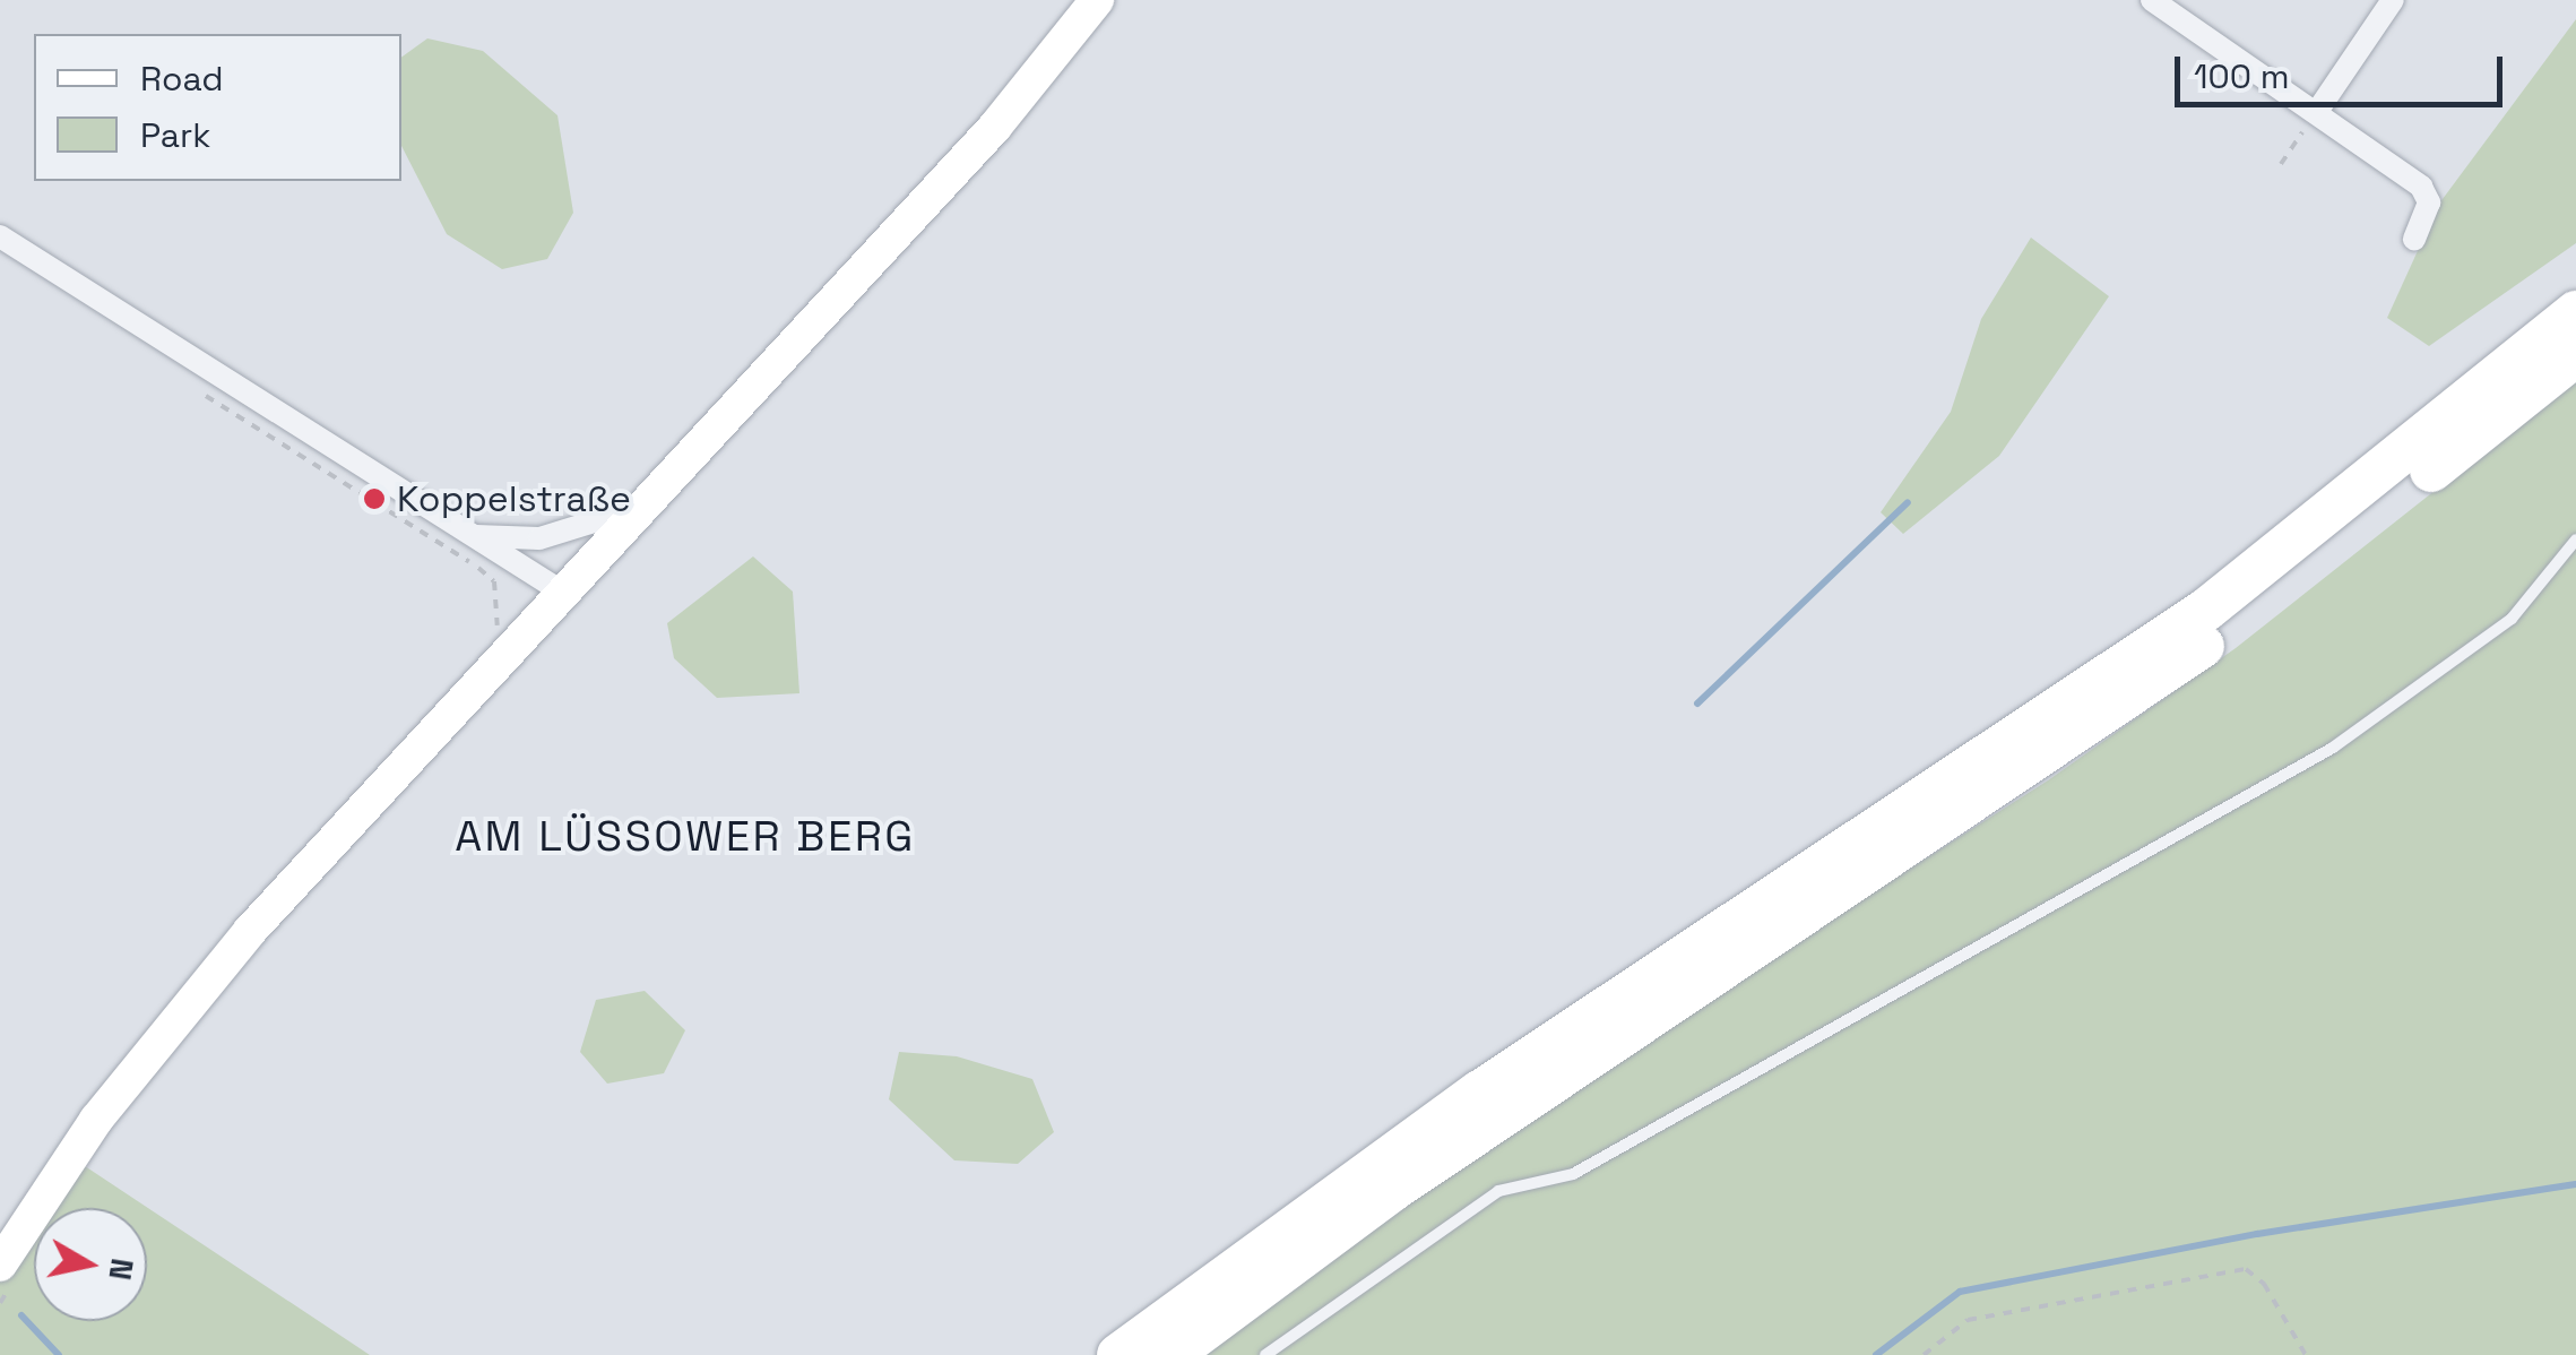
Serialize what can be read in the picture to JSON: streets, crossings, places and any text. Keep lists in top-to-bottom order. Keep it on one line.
{"districts":["AM LÜSSOWER BERG"],"places":["Koppelstraße"],"legend":["Road","Park"],"scale_bar":"100 m","north":"right"}
